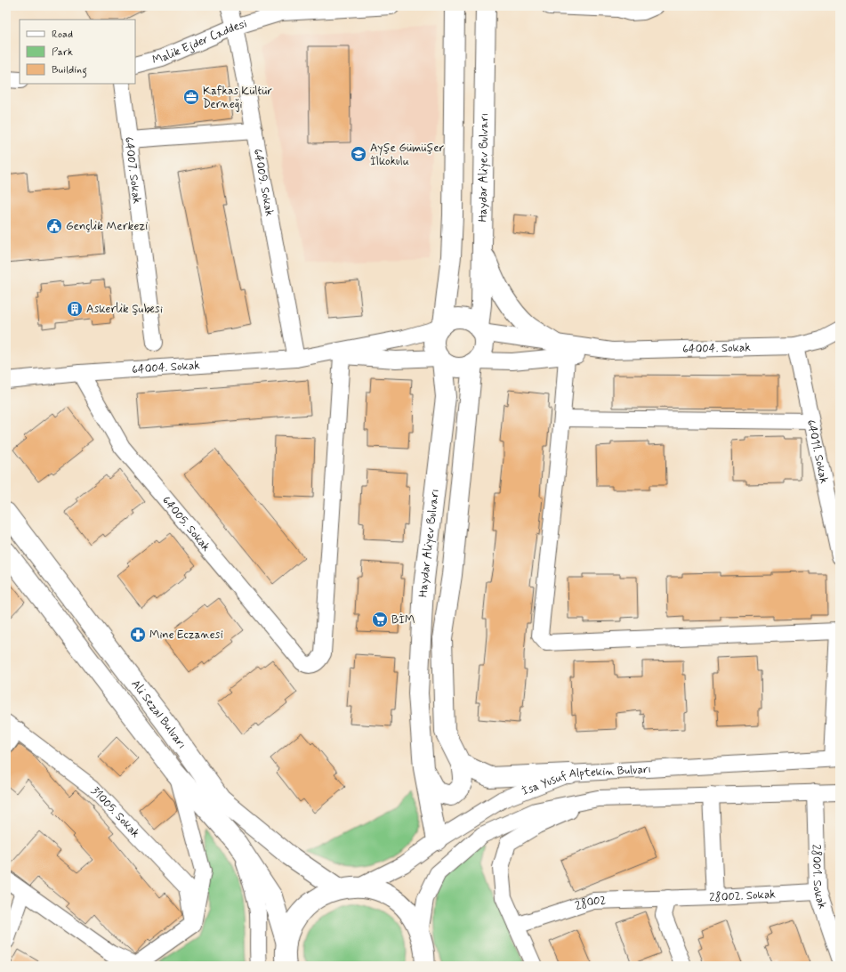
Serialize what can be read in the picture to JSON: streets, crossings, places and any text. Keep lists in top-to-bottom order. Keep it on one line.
{"streets":{"main road":["Haydar Aliyev Bulvarı","Ali Sezal Bulvarı"],"street":["Malik Ejder Caddesi","64007. Sokak","64009. Sokak","64004. Sokak","64011. Sokak","64005. Sokak","İsa Yusuf Alptekin Bulvarı","31005. Sokak","28001. Sokak","28002. Sokak","28002"]},"crossings":[["Malik Ejder Caddesi","64009. Sokak"],["Haydar Aliyev Bulvarı","64004. Sokak"],["Haydar Aliyev Bulvarı","İsa Yusuf Alptekin Bulvarı"],["64009. Sokak","64004. Sokak"],["64004. Sokak","64011. Sokak"],["64004. Sokak","64005. Sokak"],["İsa Yusuf Alptekin Bulvarı","28001. Sokak"],["28001. Sokak","28002. Sokak"],["28002. Sokak","28002"]],"places":{"office":["Kafkas Kültür Derneği"],"school or university":["Ayşe Gümüşer İlkokulu"],"public building":["Gençlik Merkezi"],"building":["Askerlik Şubesi"],"supermarket":["BİM"],"pharmacy":["Mine Eczanesi"]},"legend":["Road","Park","Building"]}
